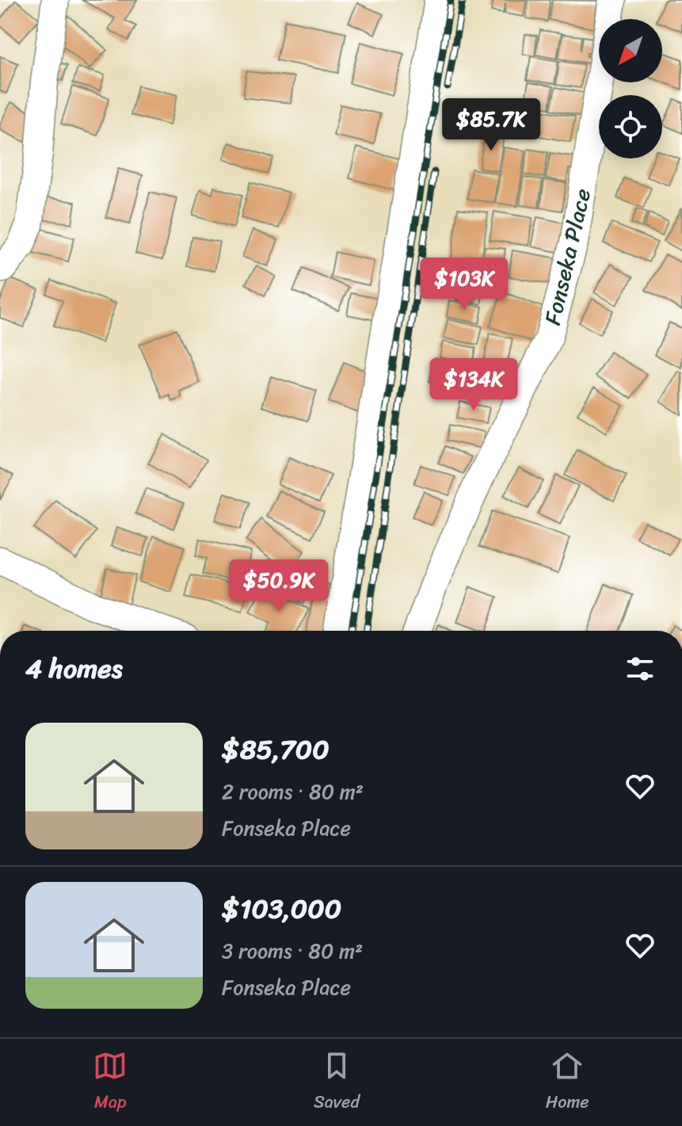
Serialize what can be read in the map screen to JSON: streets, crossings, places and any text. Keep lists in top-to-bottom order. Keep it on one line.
{"streets":{"street":["Fonseka Place"]},"north":"bottom left","page":{"price":["$85.7K","$103K","$134K","$50.9K"],"heading":"4 homes","list":[{"name":"$85,700","note":"2 rooms · 80 m² · Fonseka Place"},{"name":"$103,000","note":"3 rooms · 80 m² · Fonseka Place"}],"tabs":["Map","Saved","Home"]}}
